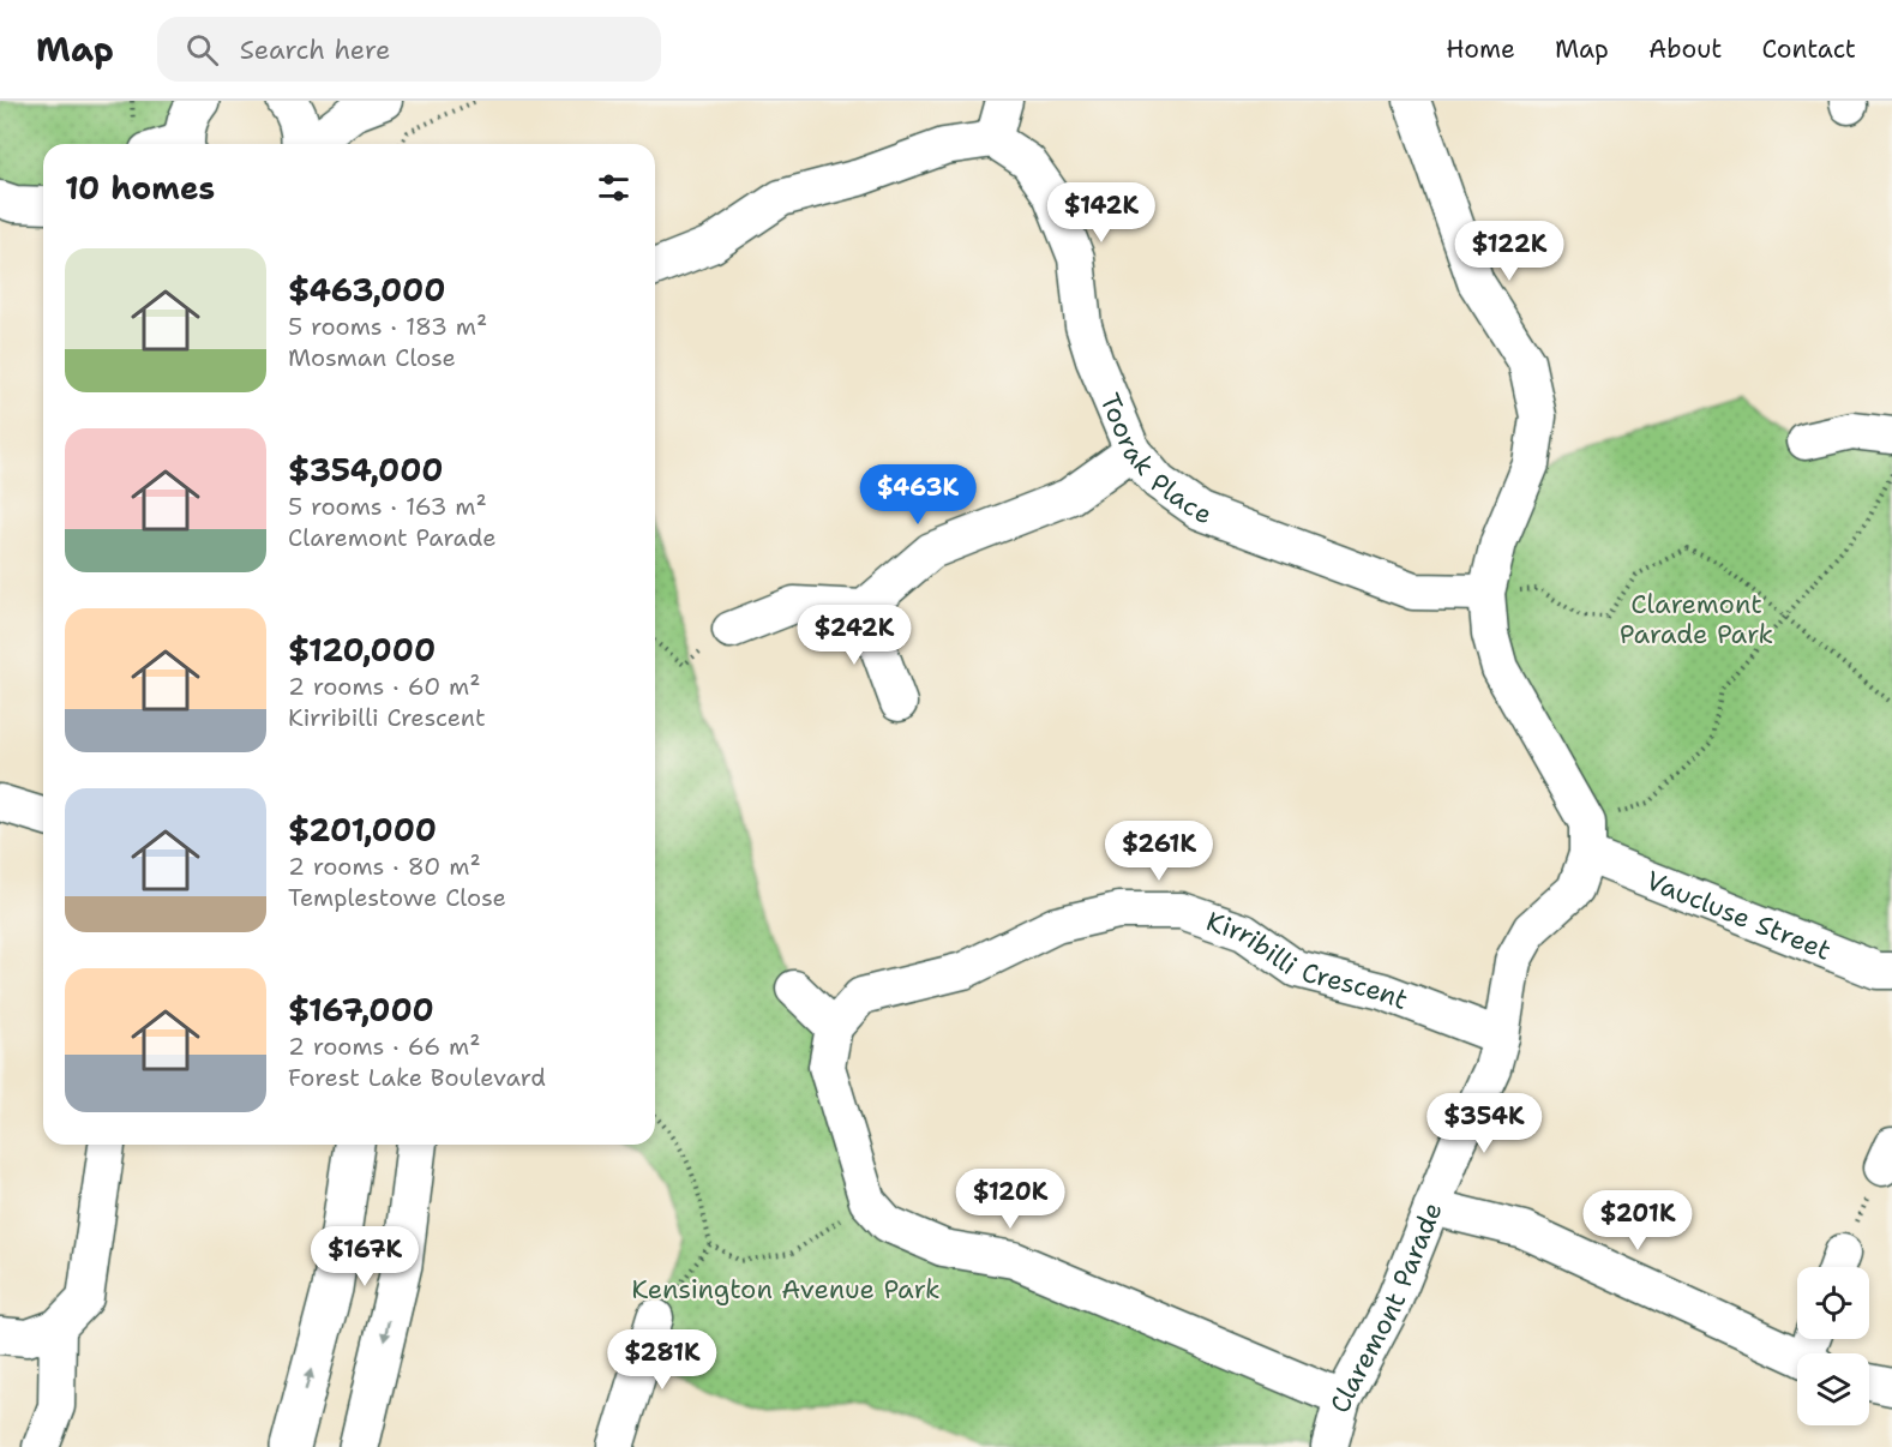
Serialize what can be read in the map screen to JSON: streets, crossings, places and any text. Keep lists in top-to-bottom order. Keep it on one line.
{"streets":{"street":["Toorak Place","Vaucluse Street","Kirribilli Crescent","Claremont Parade"]},"crossings":[["Vaucluse Street","Claremont Parade"],["Kirribilli Crescent","Claremont Parade"]],"parks":["Claremont Parade Park","Kensington Avenue Park"],"page":{"header":"Map","search":"Search here","nav":["Home","Map","About","Contact"],"heading":"10 homes","price":["$142K","$122K","$463K","$242K","$261K","$354K","$120K","$201K","$167K","$281K"],"list":[{"name":"$463,000","note":"5 rooms · 183 m² · Mosman Close"},{"name":"$354,000","note":"5 rooms · 163 m² · Claremont Parade"},{"name":"$120,000","note":"2 rooms · 60 m² · Kirribilli Crescent"},{"name":"$201,000","note":"2 rooms · 80 m² · Templestowe Close"},{"name":"$167,000","note":"2 rooms · 66 m² · Forest Lake Boulevard"}]}}
